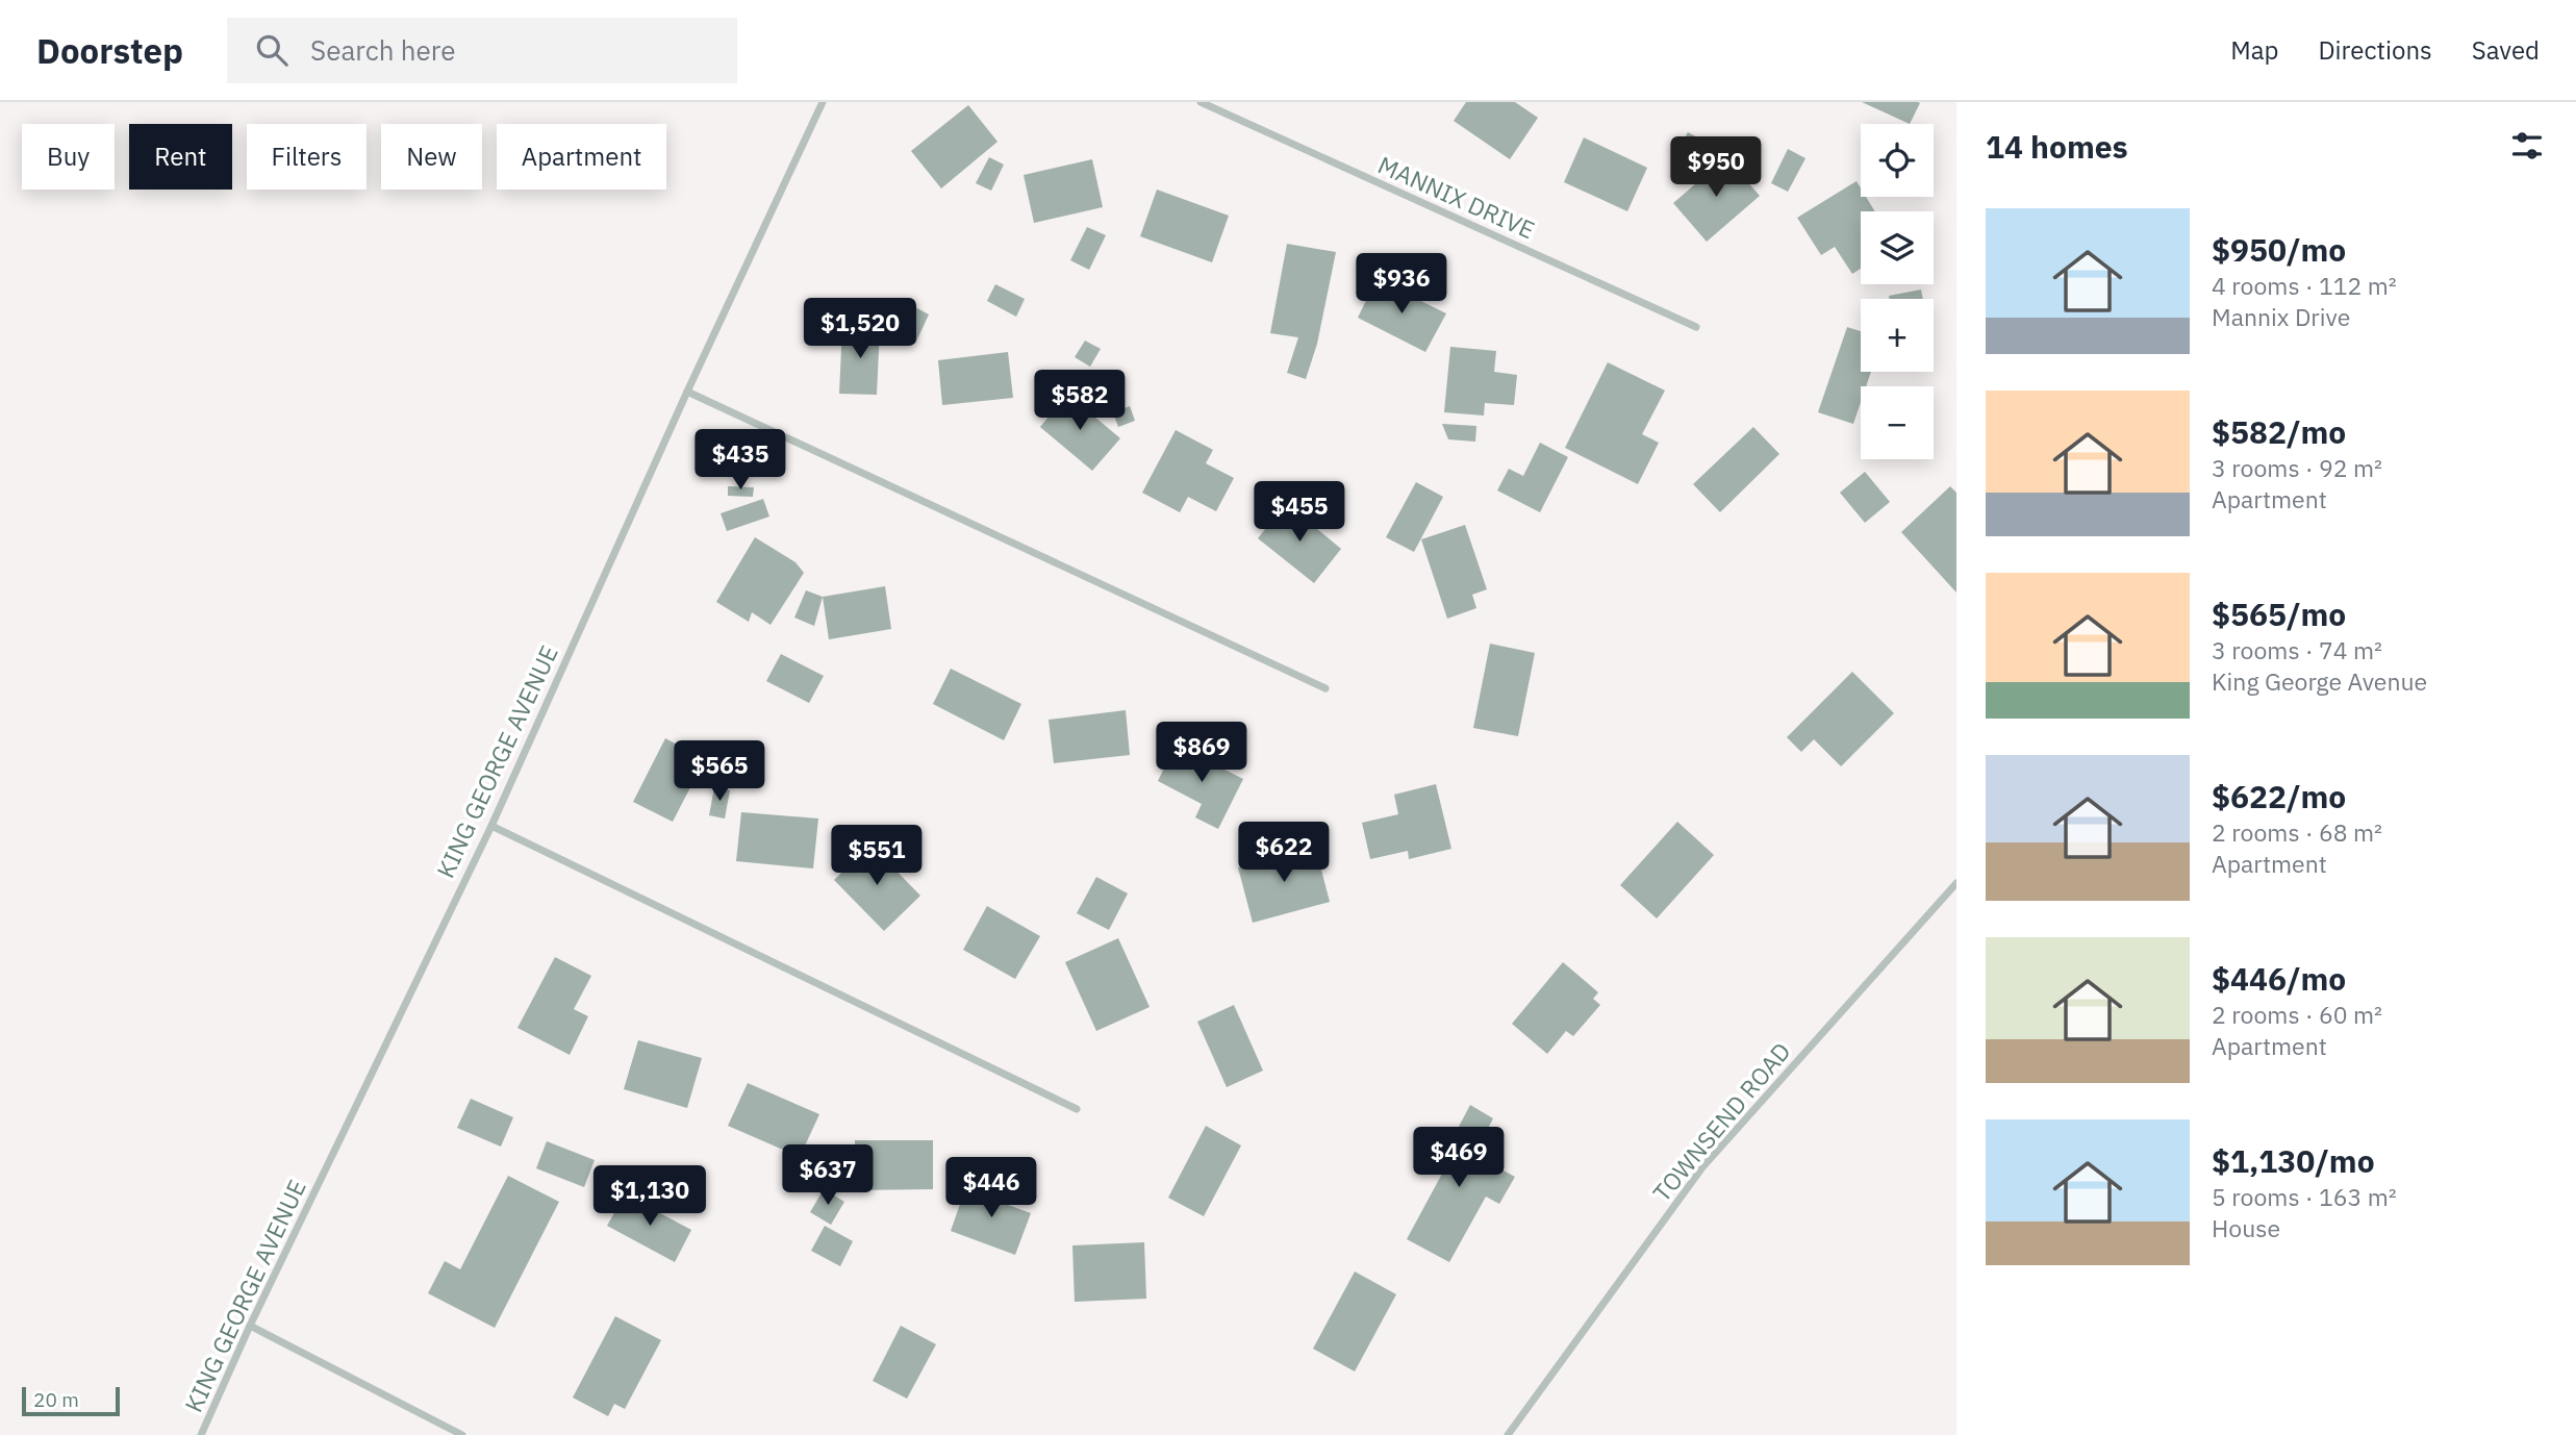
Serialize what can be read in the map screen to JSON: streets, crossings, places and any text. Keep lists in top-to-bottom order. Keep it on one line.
{"streets":{"street":["MANNIX DRIVE","KING GEORGE AVENUE","TOWNSEND ROAD"]},"scale_bar":"20 m","page":{"header":"Doorstep","search":"Search here","nav":["Map","Directions","Saved"],"heading":"14 homes","map_buttons":["+","−"],"chip":["Buy","Rent","Filters","New","Apartment"],"price":["$950","$936","$1,520","$582","$435","$455","$869","$565","$622","$551","$469","$637","$446","$1,130"],"list":[{"name":"$950/mo","note":"4 rooms · 112 m² · Mannix Drive"},{"name":"$582/mo","note":"3 rooms · 92 m² · Apartment"},{"name":"$565/mo","note":"3 rooms · 74 m² · King George Avenue"},{"name":"$622/mo","note":"2 rooms · 68 m² · Apartment"},{"name":"$446/mo","note":"2 rooms · 60 m² · Apartment"},{"name":"$1,130/mo","note":"5 rooms · 163 m² · House"}],"scale":"20 m"}}
